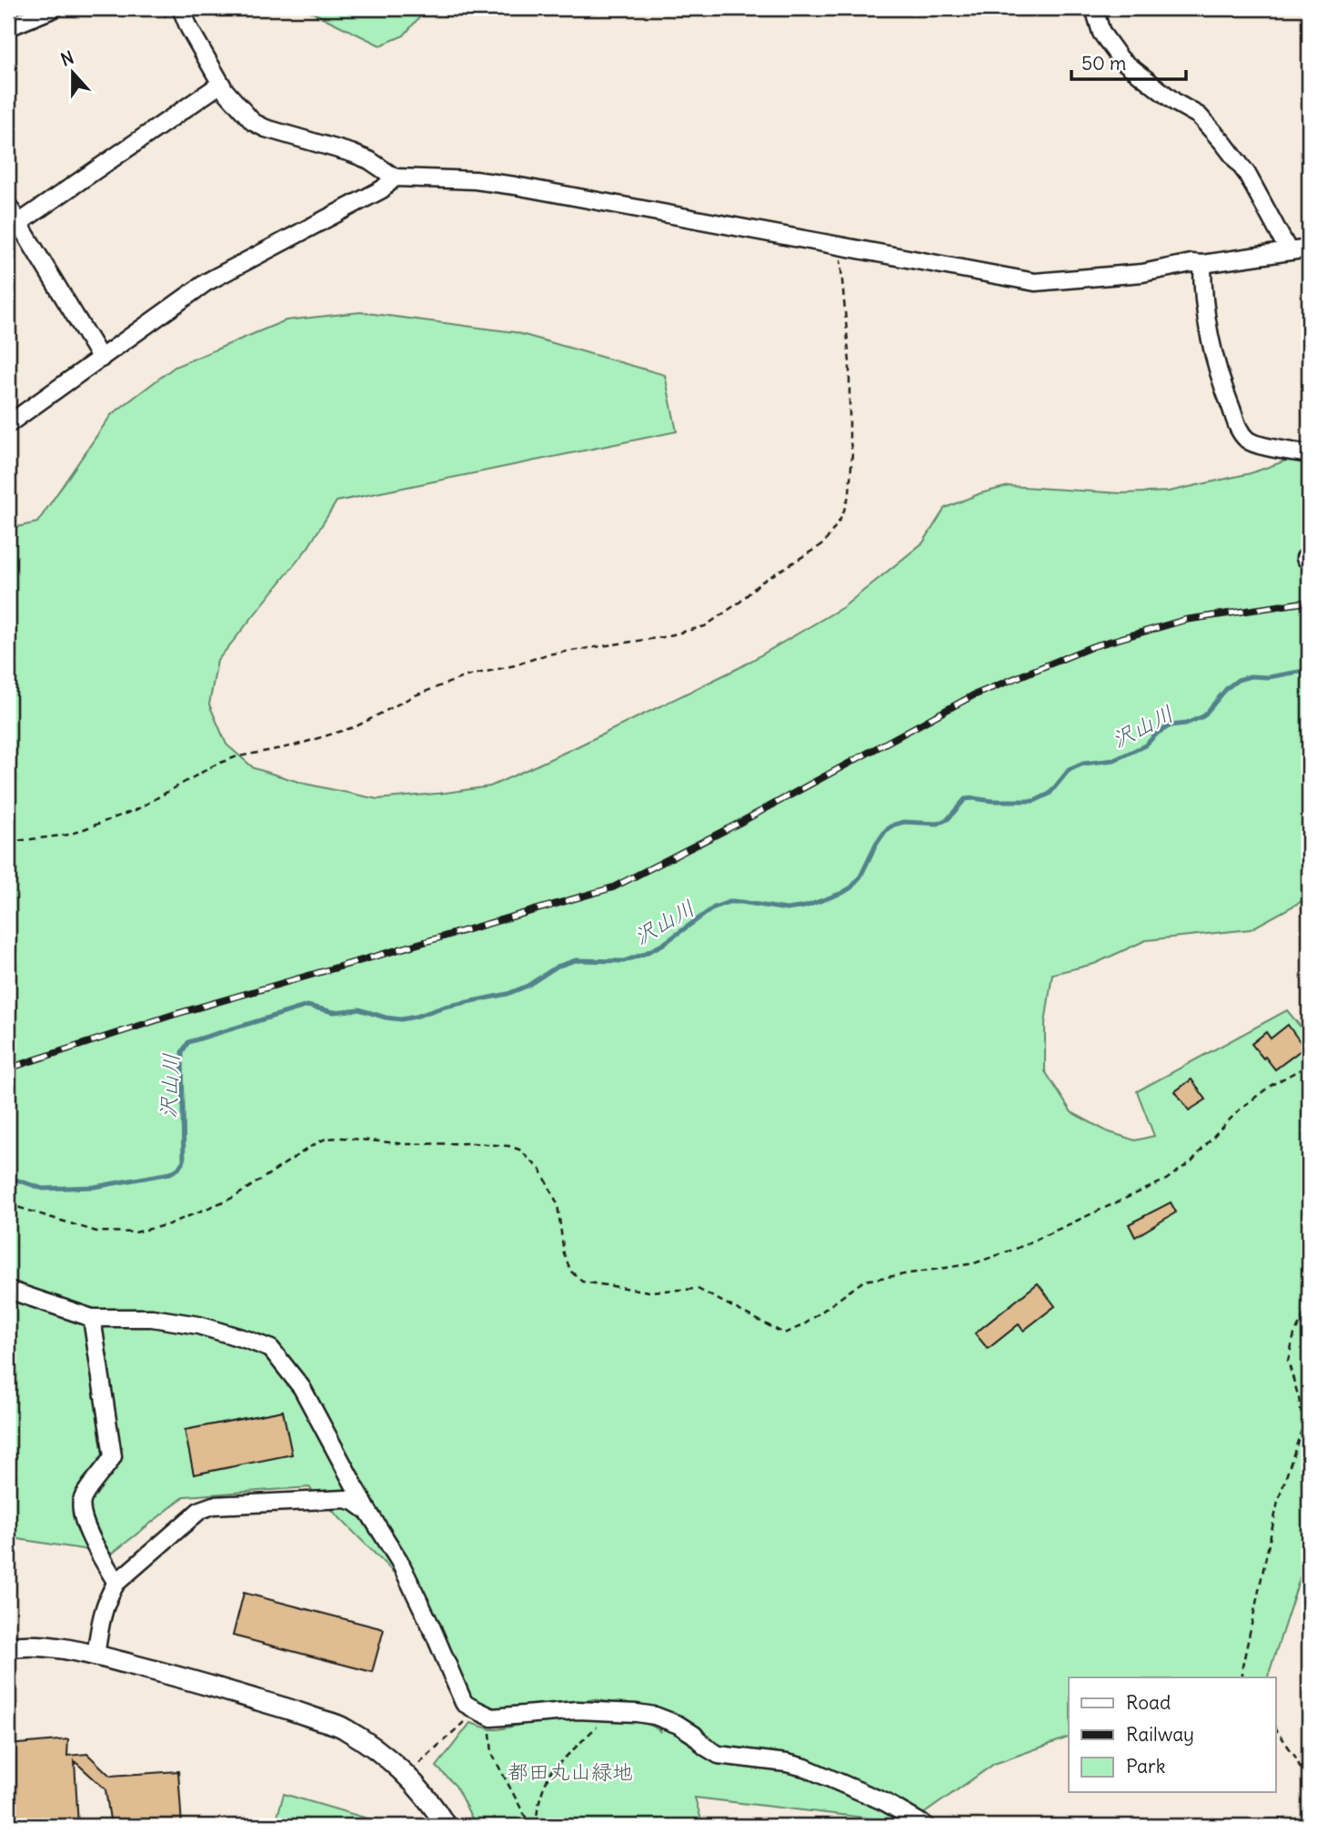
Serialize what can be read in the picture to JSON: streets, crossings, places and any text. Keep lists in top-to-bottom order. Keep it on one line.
{"water":["沢山川"],"parks":["都田丸山緑地"],"legend":["Road","Railway","Park"],"scale_bar":"50 m","north":"top"}
